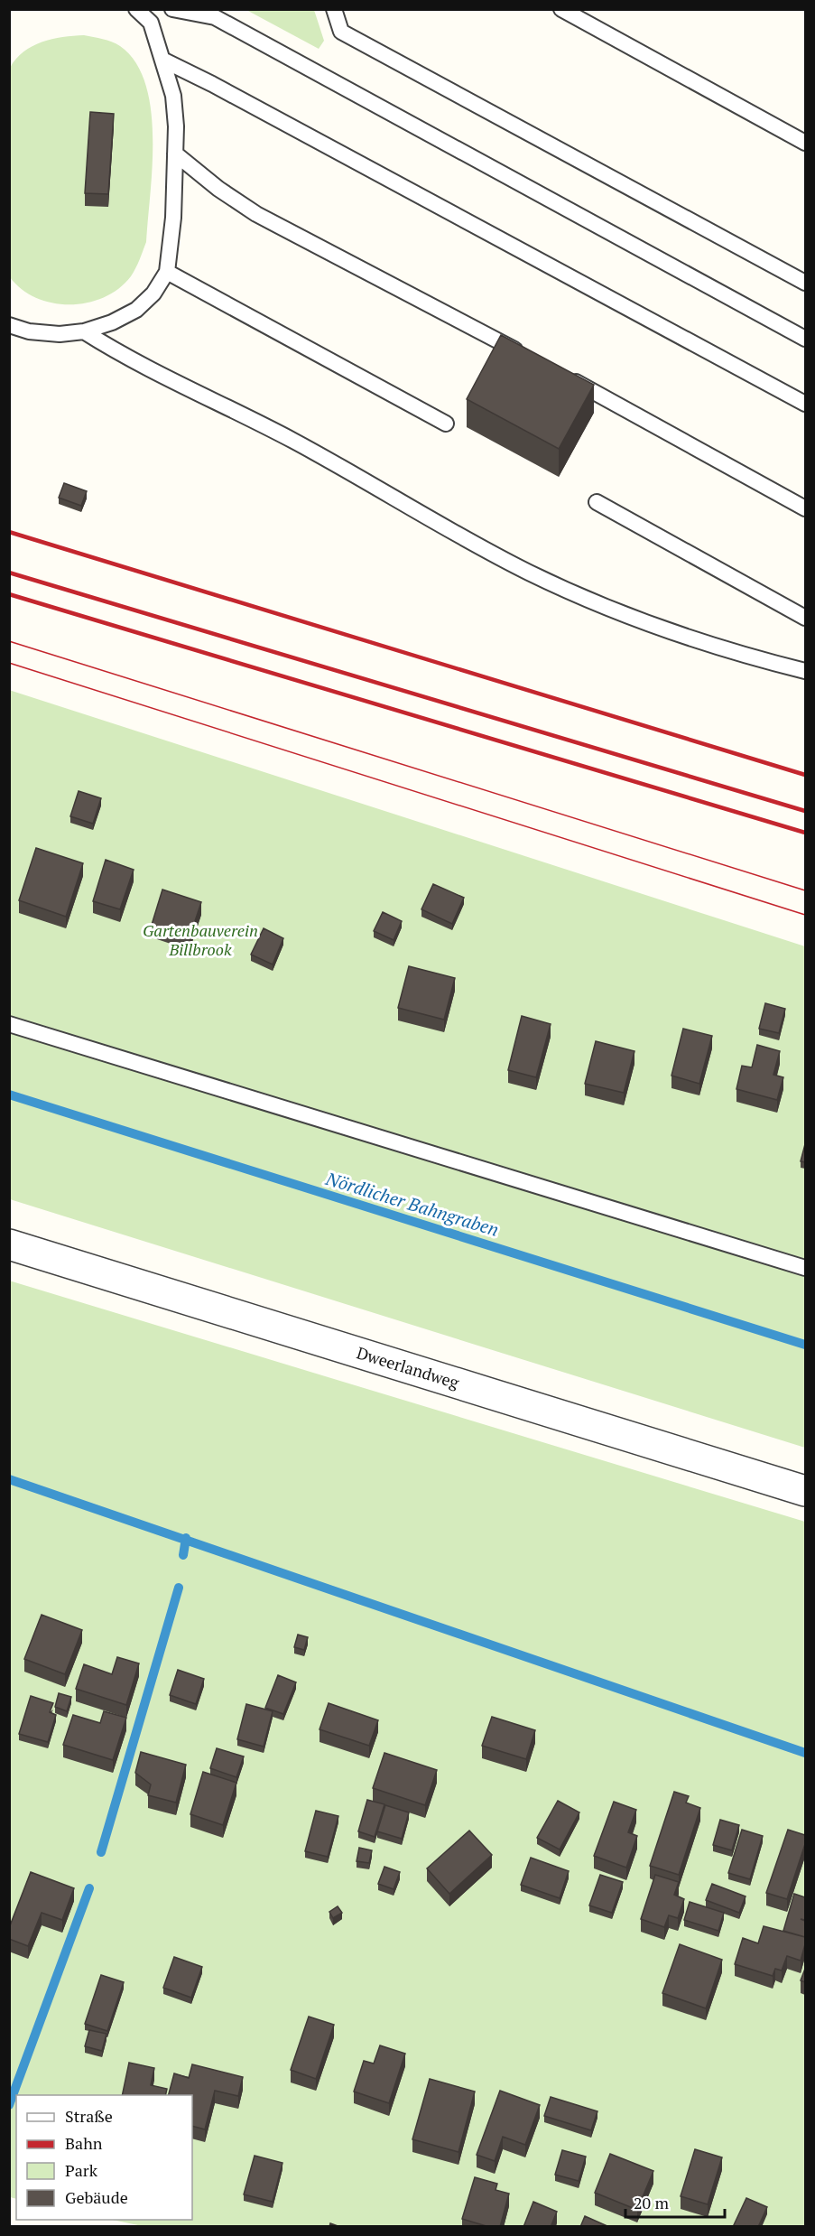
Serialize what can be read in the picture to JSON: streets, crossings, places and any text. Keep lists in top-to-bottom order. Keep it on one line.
{"streets":{"street":["Dweerlandweg"]},"water":["Nördlicher Bahngraben"],"parks":["Gartenbauverein Billbrook"],"legend":["Straße","Bahn","Park","Gebäude"],"scale_bar":"20 m"}
